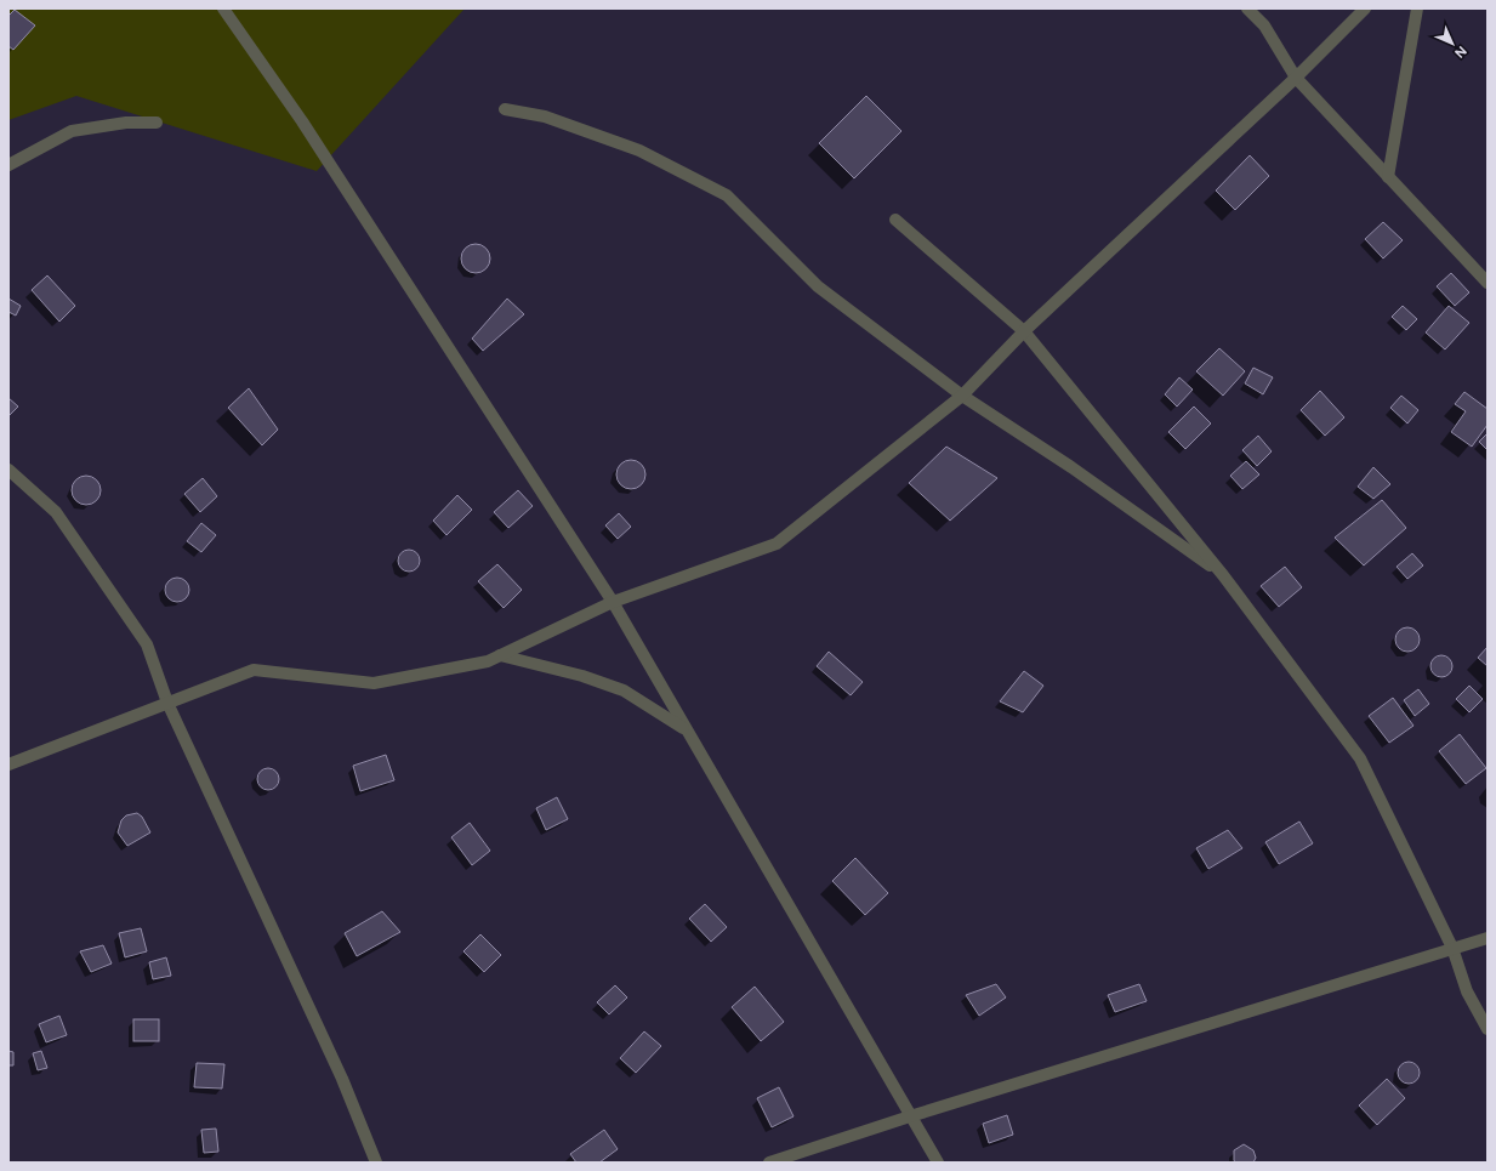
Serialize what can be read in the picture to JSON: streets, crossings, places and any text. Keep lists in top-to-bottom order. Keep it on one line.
{"north":"bottom right"}
